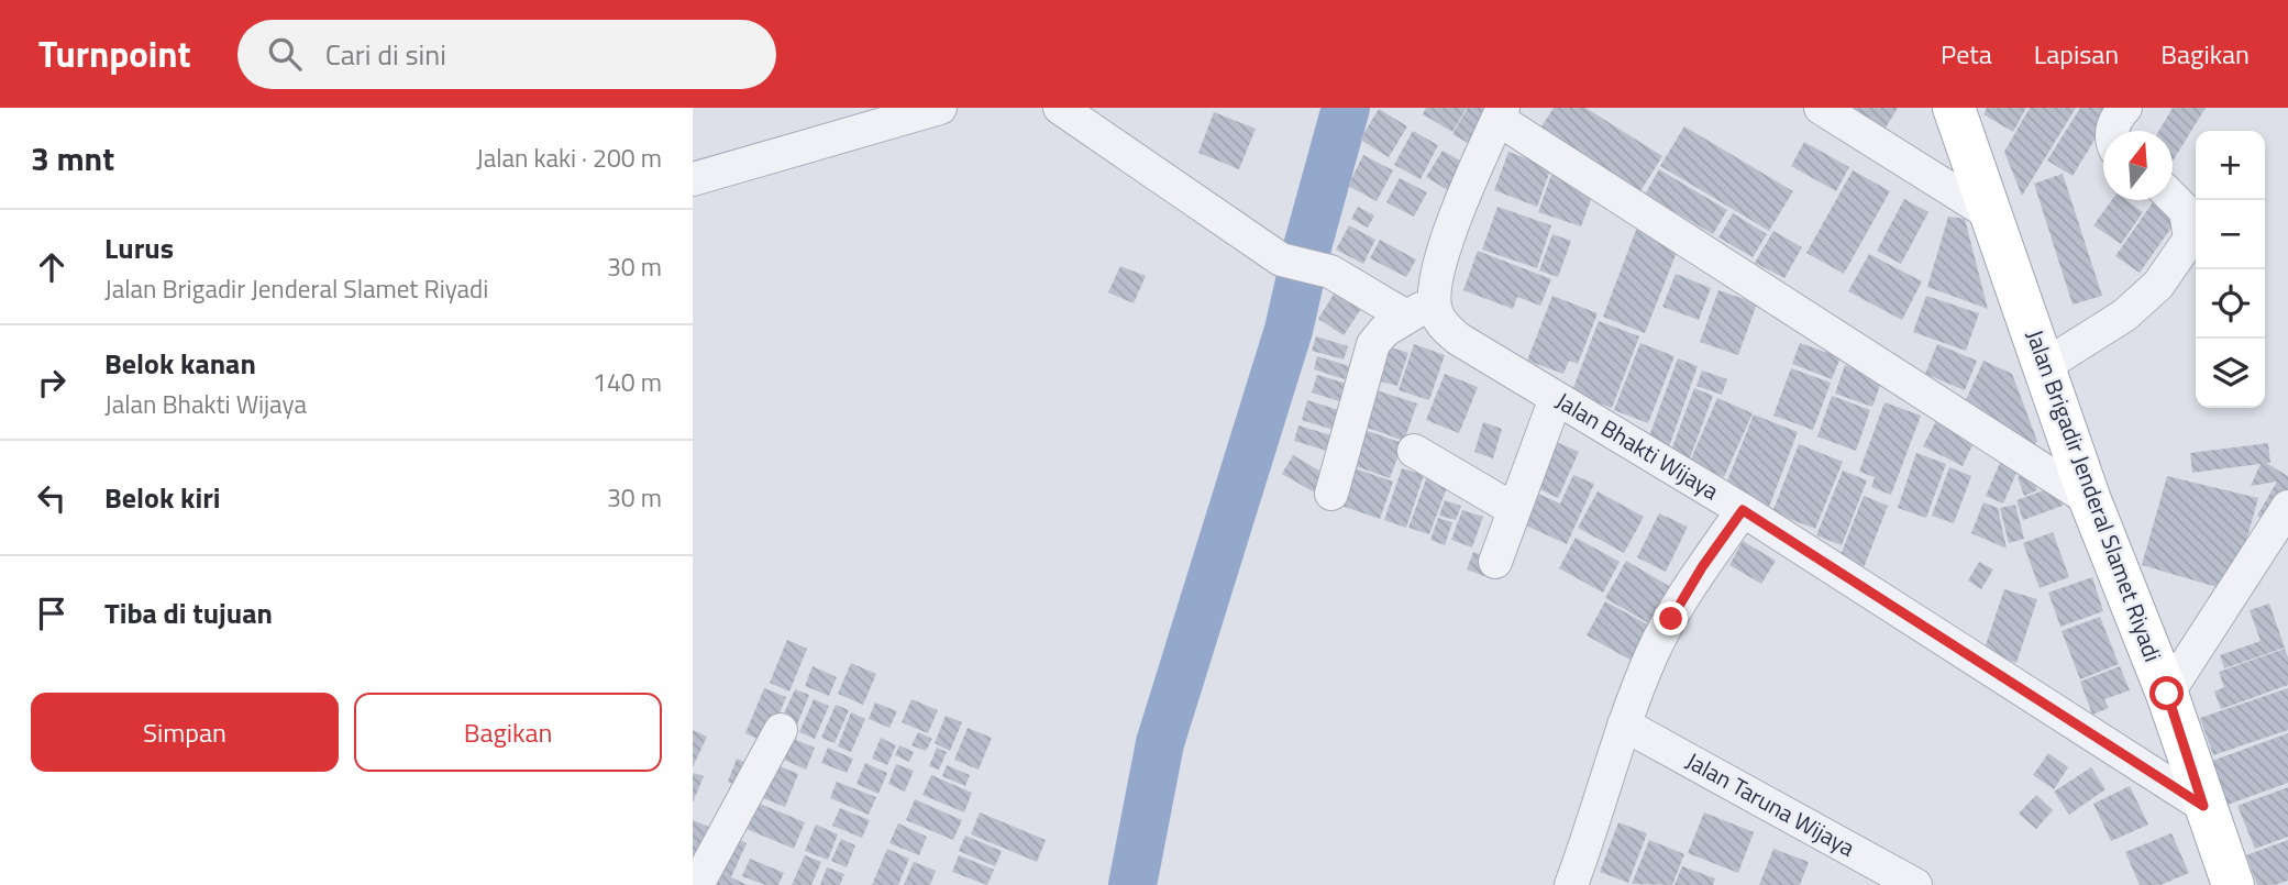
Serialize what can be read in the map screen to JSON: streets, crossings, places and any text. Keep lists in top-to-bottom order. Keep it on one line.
{"streets":{"main road":["Jalan Brigadir Jenderal Slamet Riyadi"],"street":["Jalan Bhakti Wijaya","Jalan Taruna Wijaya"]},"crossings":[["Jalan Bhakti Wijaya","Jalan Brigadir Jenderal Slamet Riyadi"]],"north":"top","page":{"header":"Turnpoint","search":"Cari di sini","nav":["Peta","Lapisan","Bagikan"],"heading":["3 mnt","Jalan kaki · 200 m"],"map_buttons":["+","−"],"list":[["Lurus","Jalan Brigadir Jenderal Slamet Riyadi","30 m"],["Belok kanan","Jalan Bhakti Wijaya","140 m"],["Belok kiri","30 m"],"Tiba di tujuan"],"buttons":["Simpan","Bagikan"]}}
